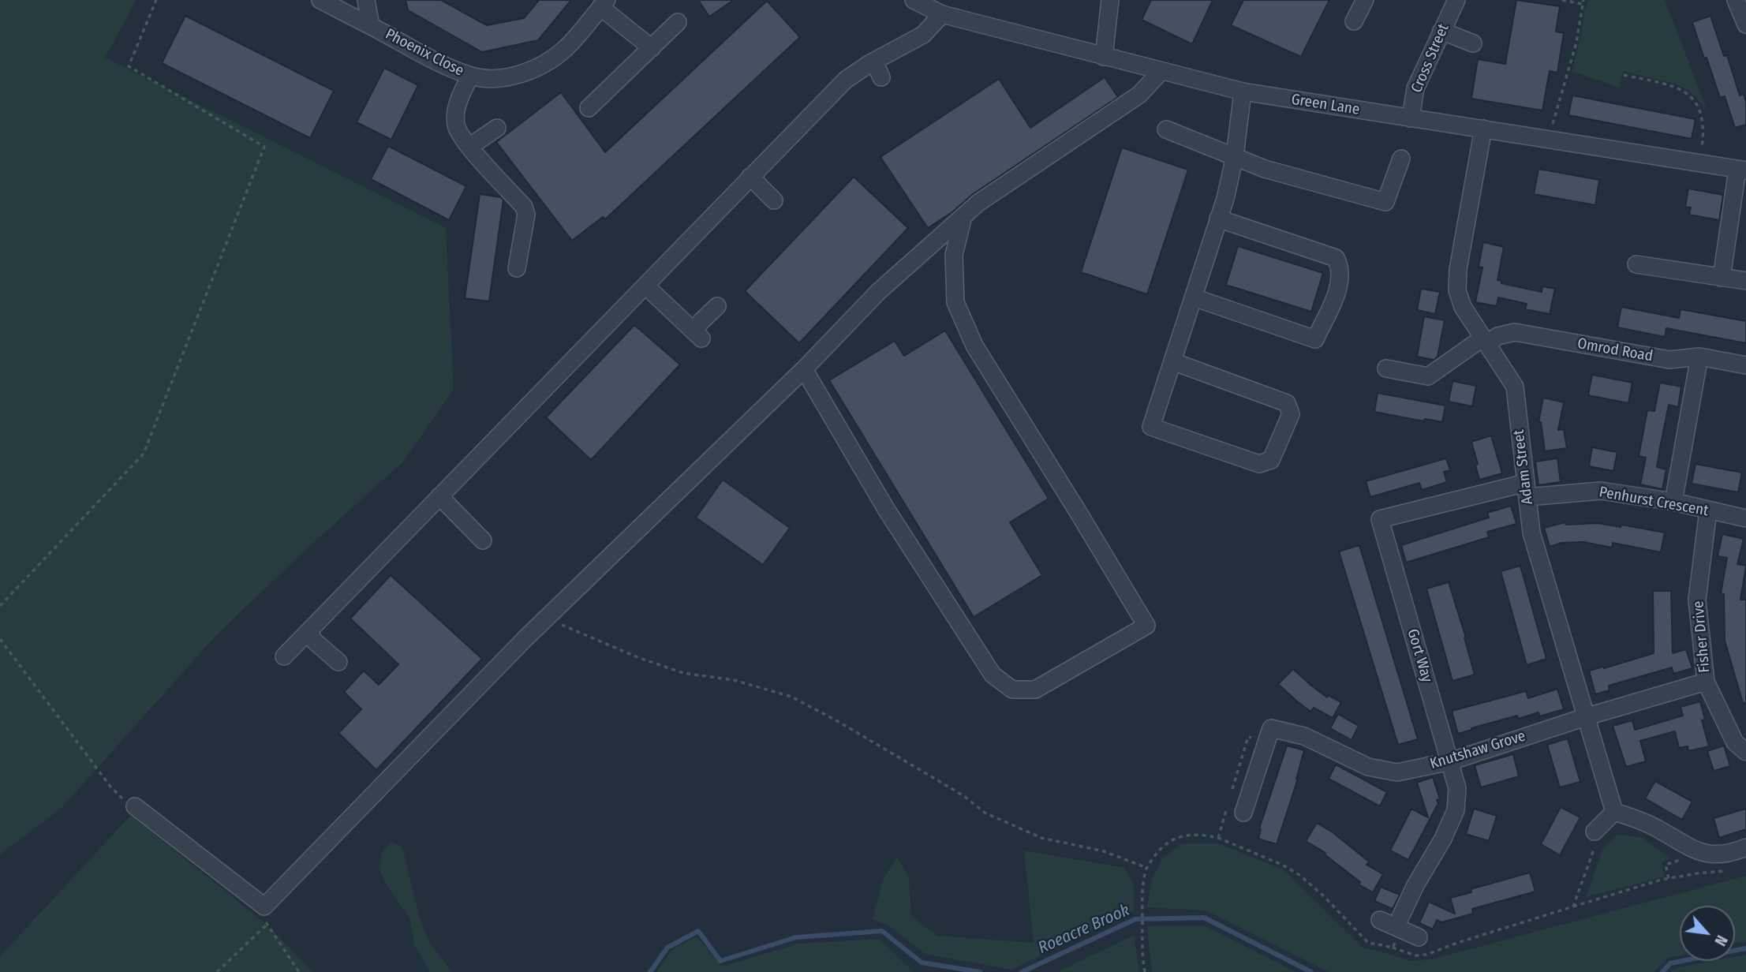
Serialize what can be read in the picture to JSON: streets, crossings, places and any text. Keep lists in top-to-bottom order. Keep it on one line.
{"streets":{"street":["Phoenix Close","Cross Street","Green Lane","Omrod Road","Adam Street","Penhurst Crescent","Fisher Drive","Gort Way","Knutshaw Grove"]},"crossings":[["Cross Street","Green Lane"],["Green Lane","Adam Street"],["Omrod Road","Adam Street"],["Adam Street","Penhurst Crescent"],["Adam Street","Gort Way"],["Adam Street","Knutshaw Grove"],["Penhurst Crescent","Fisher Drive"],["Penhurst Crescent","Gort Way"],["Fisher Drive","Knutshaw Grove"],["Gort Way","Knutshaw Grove"]],"water":["Roeacre Brook"],"north":"bottom right"}
